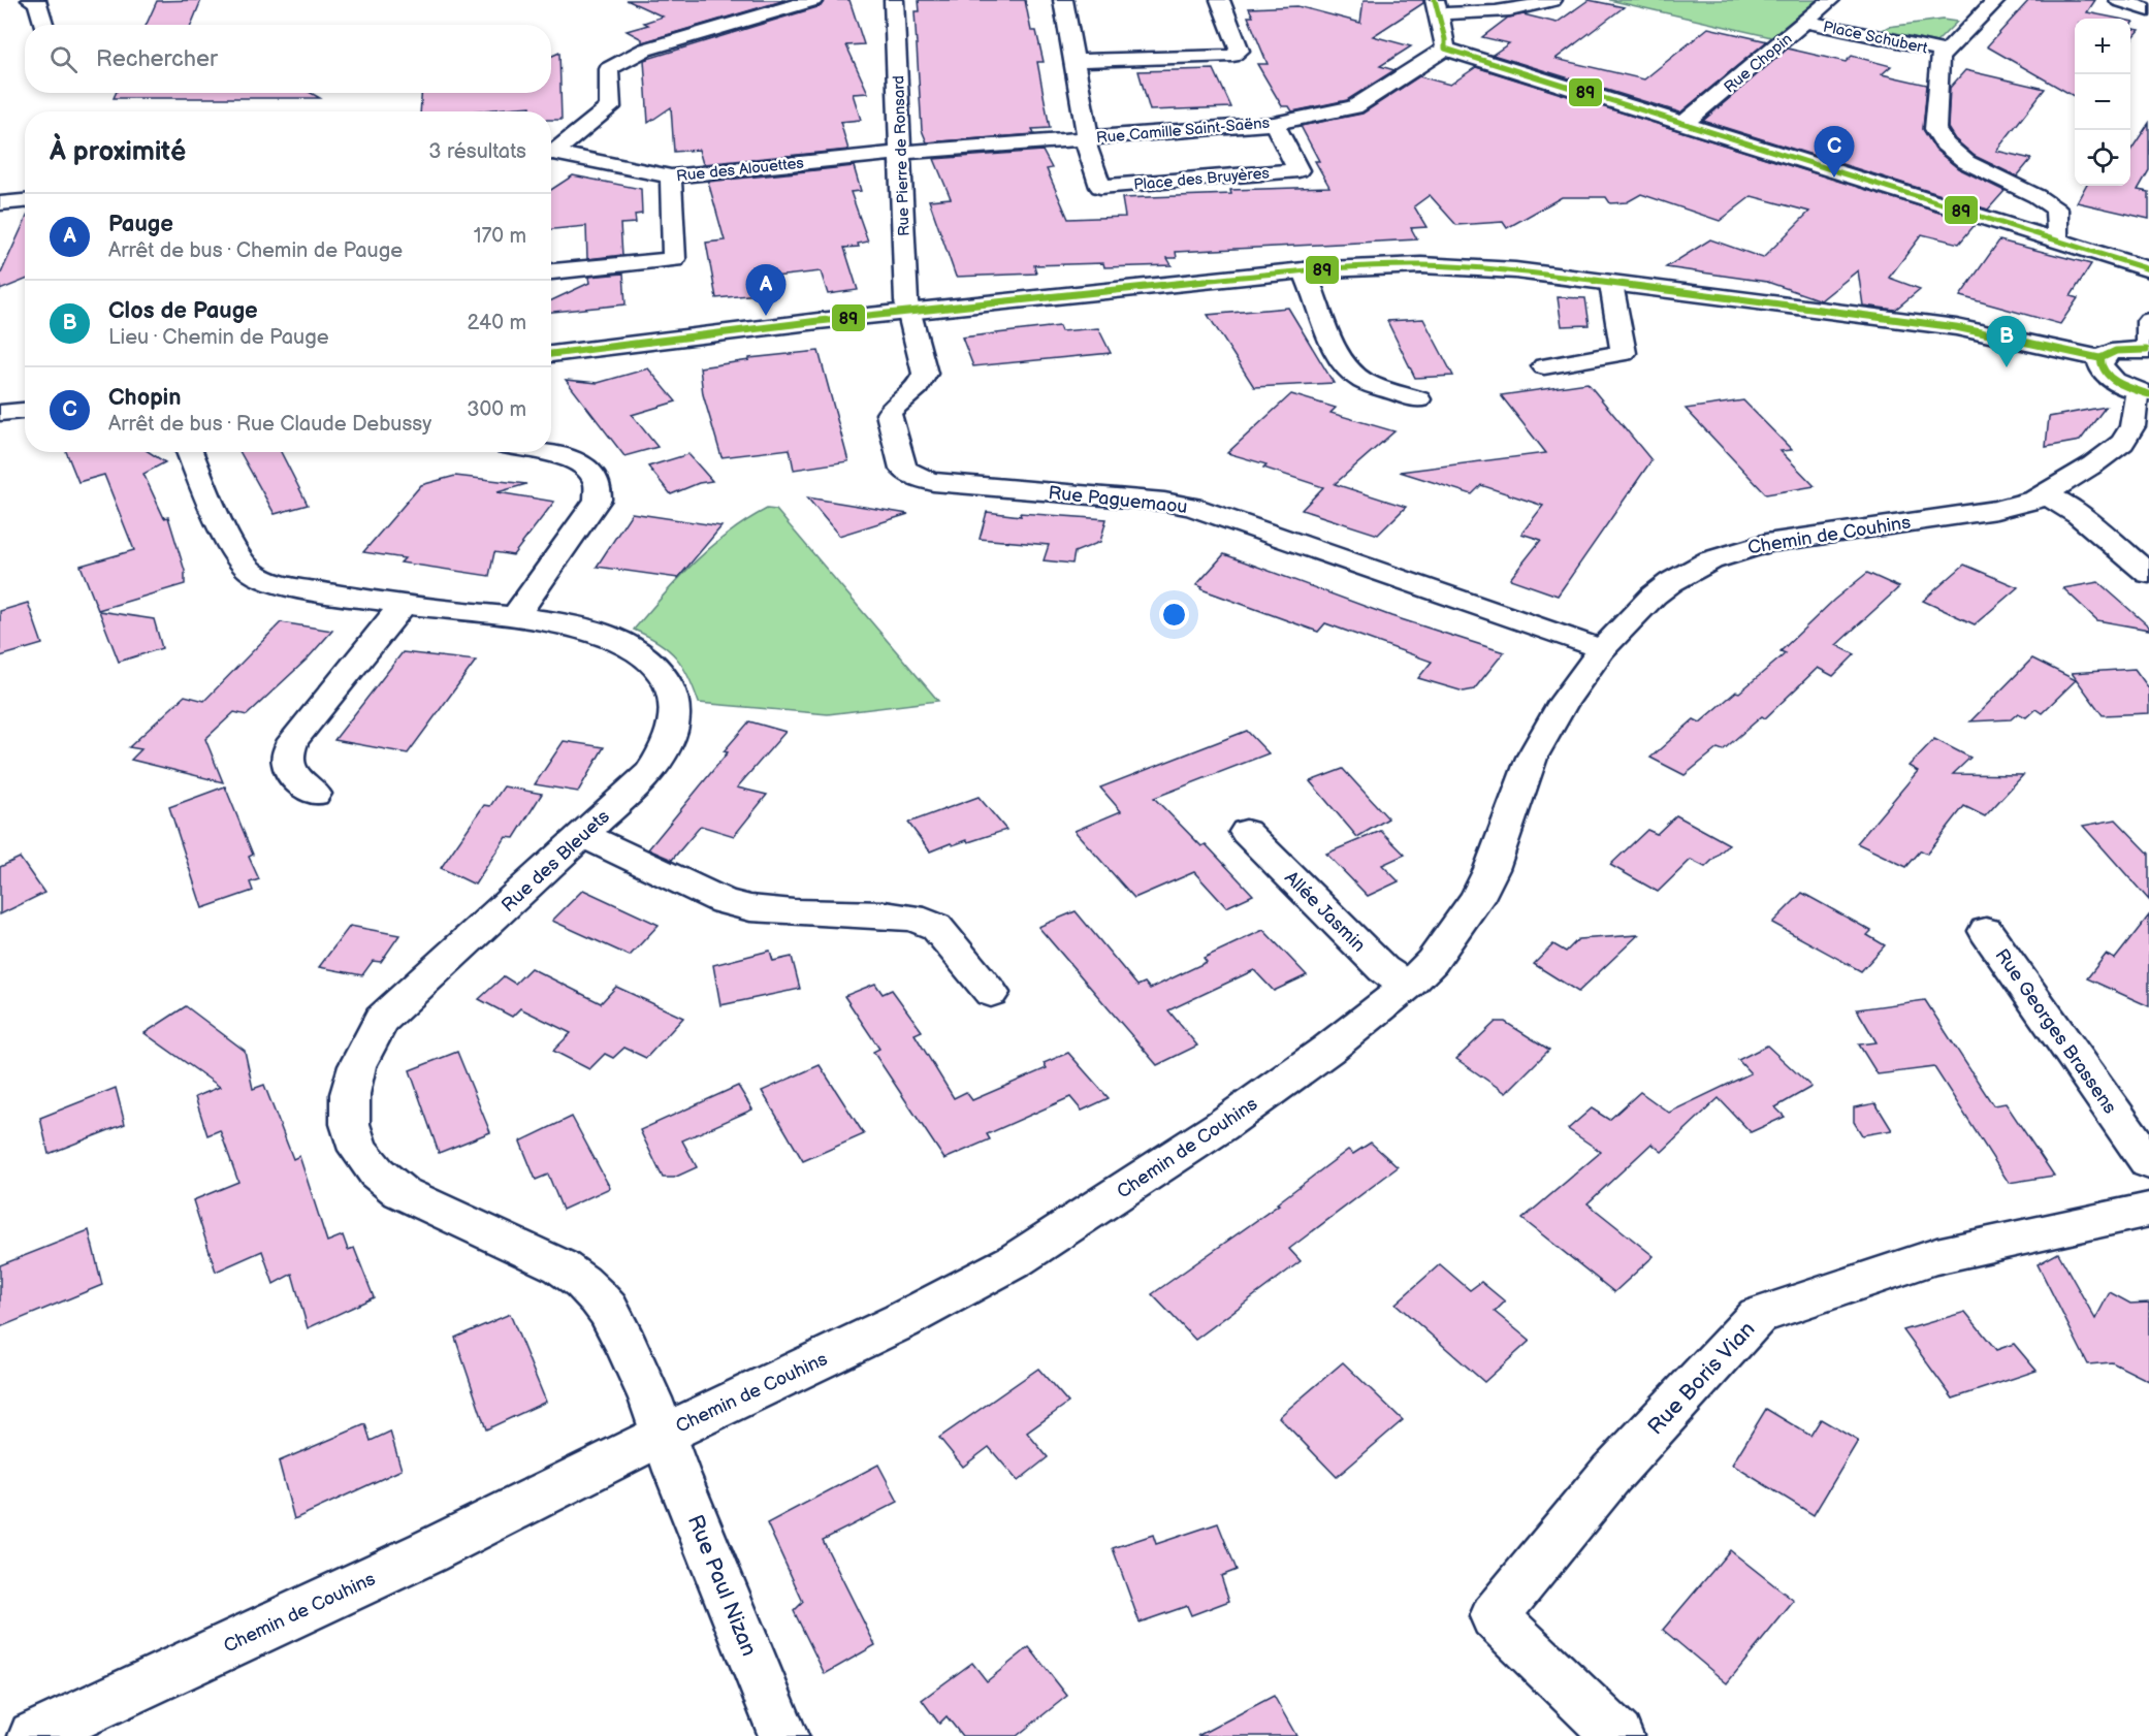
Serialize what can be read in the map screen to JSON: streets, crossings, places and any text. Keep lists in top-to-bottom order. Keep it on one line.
{"streets":{"street":["Place Schubert","Rue Chopin","Rue Camille Saint-Saëns","Rue Pierre de Ronsard","Rue des Alouettes","Place des Bruyères","Rue Paguemaou","Chemin de Couhins","Rue des Bleuets","Allée Jasmin","Rue Georges Brassens","Rue Boris Vian","Rue Paul Nizan"]},"crossings":[["Place Schubert","Rue Chopin"],["Rue Camille Saint-Saëns","Rue Pierre de Ronsard"],["Rue Camille Saint-Saëns","Rue des Alouettes"],["Rue Camille Saint-Saëns","Place des Bruyères"],["Rue Pierre de Ronsard","Rue des Alouettes"],["Rue Pierre de Ronsard","Rue Paguemaou"],["Rue Paguemaou","Chemin de Couhins"],["Chemin de Couhins","Rue des Bleuets"],["Chemin de Couhins","Allée Jasmin"],["Chemin de Couhins","Rue Paul Nizan"],["Rue des Bleuets","Rue Paul Nizan"]],"lines":["transit line 89"],"page":{"map_buttons":["+","−"],"search":"Rechercher","heading":["À proximité","3 résultats"],"pins":["C","A","B"],"list":[{"mark":"A","name":"Pauge","note":"Arrêt de bus · Chemin de Pauge","value":"170 m"},{"mark":"B","name":"Clos de Pauge","note":"Lieu · Chemin de Pauge","value":"240 m"},{"mark":"C","name":"Chopin","note":"Arrêt de bus · Rue Claude Debussy","value":"300 m"}]}}
